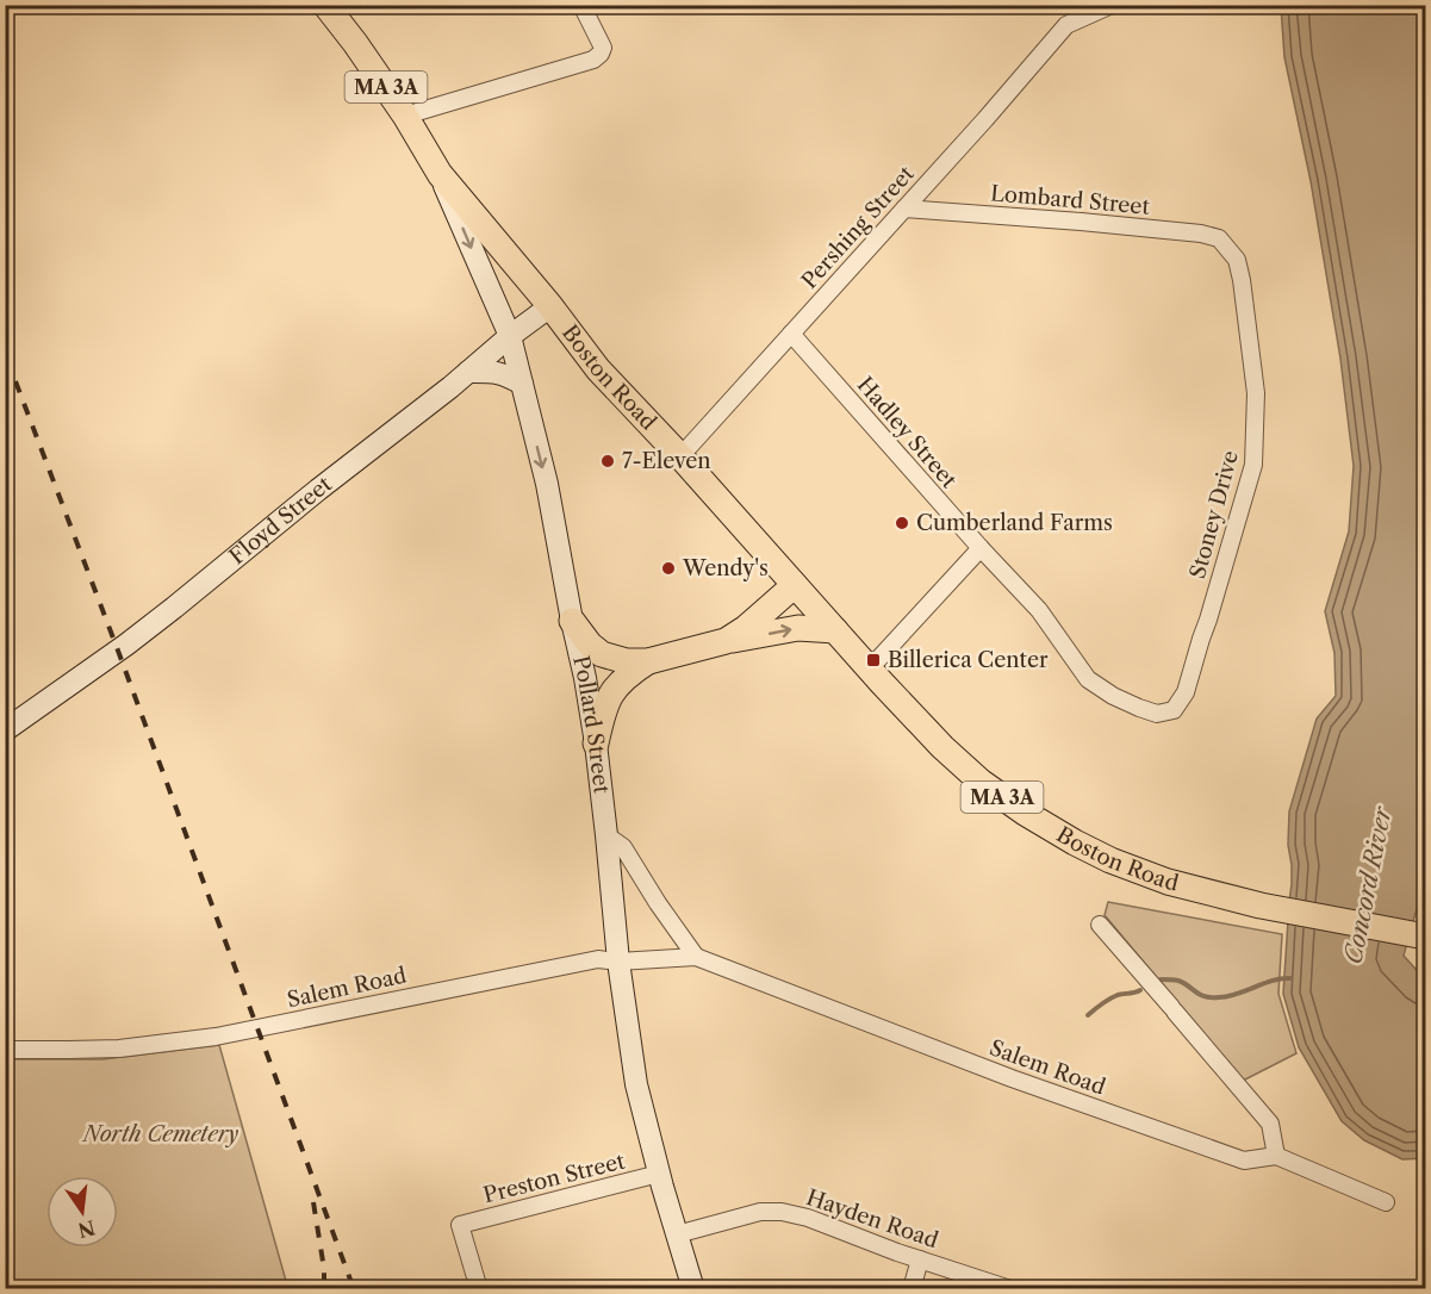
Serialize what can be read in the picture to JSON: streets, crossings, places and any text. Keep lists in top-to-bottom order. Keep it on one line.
{"streets":{"main road":["MA 3A","Boston Road","Floyd Street","Pollard Street"],"street":["Lombard Street","Pershing Street","Hadley Street","Stoney Drive","Salem Road","Preston Street","Hayden Road"]},"crossings":[["Lombard Street","Pershing Street"],["Lombard Street","Stoney Drive"],["Pershing Street","Boston Road"],["Pershing Street","Hadley Street"],["Boston Road","Floyd Street"],["Boston Road","Pollard Street"],["Hadley Street","Stoney Drive"],["Floyd Street","Pollard Street"],["Pollard Street","Salem Road"],["Pollard Street","Preston Street"],["Pollard Street","Hayden Road"]],"one_way":["Pollard Street"],"water":["Concord River"],"parks":["North Cemetery"],"places":{"other":["7-Eleven","Cumberland Farms","Wendy's"],"transit":["Billerica Center"]},"north":"bottom"}
